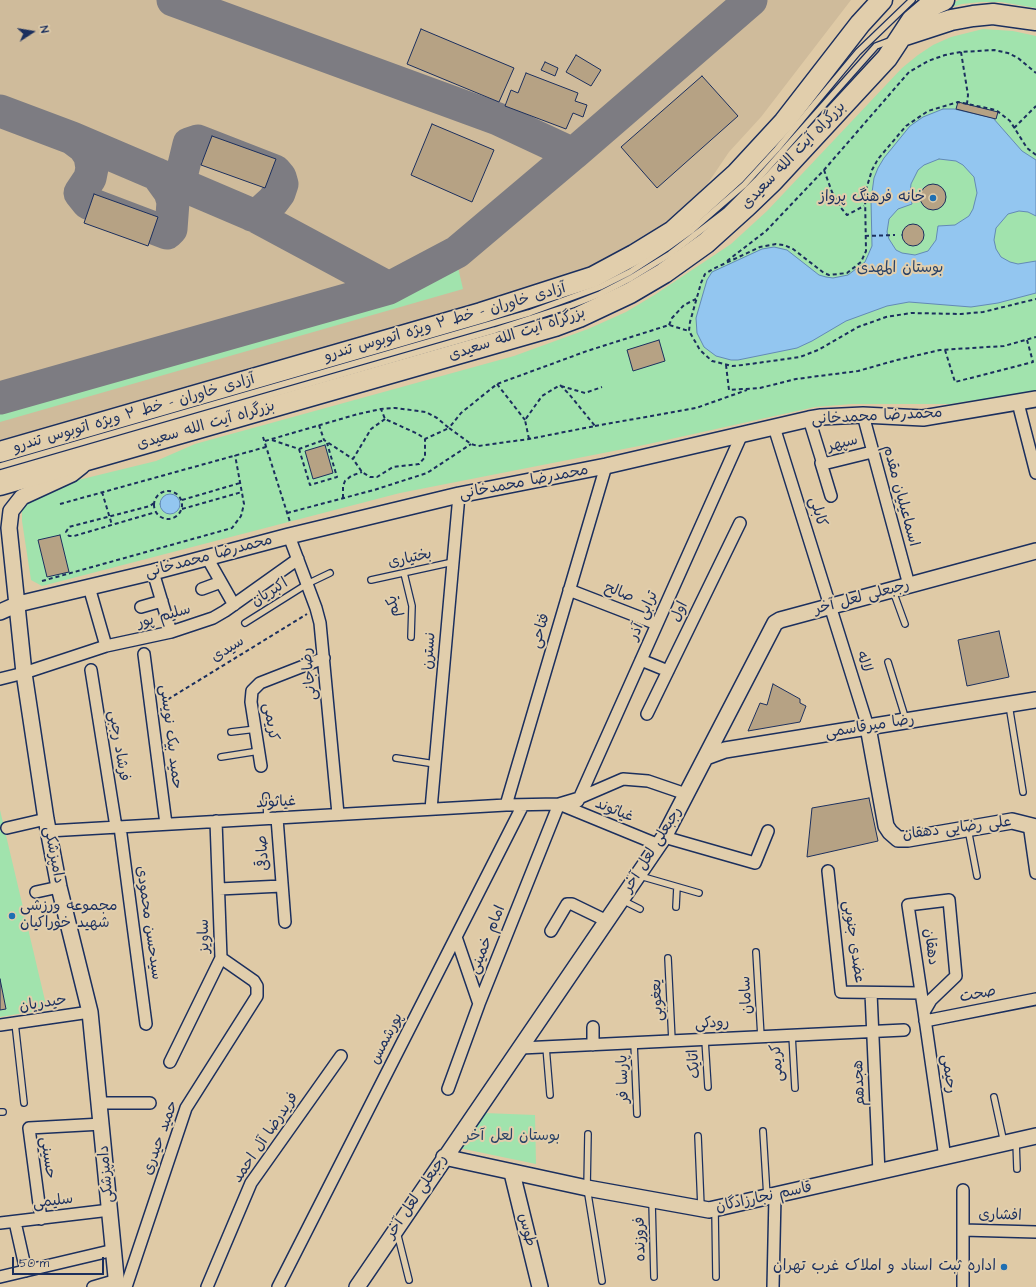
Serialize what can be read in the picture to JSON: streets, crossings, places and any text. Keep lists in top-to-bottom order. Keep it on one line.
{"streets":{"highway":["بزرگراه آیت الله سعیدی"],"street":["محمدرضا محمدخانی","سپهر","اسماعیلیان مقدم","کابلی","صالح","رجبعلی لعل آخر","اول","ترابی آذر","سلیم پور","فتاحی","نسترن","لاله","رضاجانی","کریمی","رضا میرقاسمی","حمید بیک نویسی","فرشاد رجبی","غیاثوند","علی رضایی دهقان","صادقی","دامپزشکی","سیدحسن محمودی","ساویز","امام خمینی","عضدی جنوبی","دهقان","صحت","حیدریان","رودکی","پورشمس","رحیمی","هجدهم","حمید حیدری","فریدرضا آل احمد","حسینی","قاسم نجارزادگان","سلیمی","افشاری","طوس"],"lane":["آزادی خاوران - خط ۲ ویژه اتوبوس تندرو","بختیاری","اکبریان","یکم","سامان","یعغوبی","اتایک","پارسا فر","فروزنده"],"path":["سیدی"]},"crossings":[["بزرگراه آیت الله سعیدی","آزادی خاوران - خط ۲ ویژه اتوبوس تندرو"],["بزرگراه آیت الله سعیدی","دامپزشکی"],["محمدرضا محمدخانی","سپهر"],["محمدرضا محمدخانی","اسماعیلیان مقدم"],["محمدرضا محمدخانی","کابلی"],["محمدرضا محمدخانی","ترابی آذر"],["محمدرضا محمدخانی","فتاحی"],["محمدرضا محمدخانی","نسترن"],["محمدرضا محمدخانی","رضاجانی"],["محمدرضا محمدخانی","دامپزشکی"],["سپهر","اسماعیلیان مقدم"],["اسماعیلیان مقدم","رجبعلی لعل آخر"],["کابلی","رجبعلی لعل آخر"],["کابلی","لاله"],["بختیاری","یکم"],["بختیاری","نسترن"],["اکبریان","رضاجانی"],["صالح","ترابی آذر"],["صالح","فتاحی"],["رجبعلی لعل آخر","لاله"],["رجبعلی لعل آخر","رضا میرقاسمی"],["رجبعلی لعل آخر","غیاثوند"],["رجبعلی لعل آخر","رودکی"],["رجبعلی لعل آخر","قاسم نجارزادگان"],["ترابی آذر","غیاثوند"],["سلیم پور","رضاجانی"],["سلیم پور","دامپزشکی"],["فتاحی","غیاثوند"],["سیدی","رضاجانی"],["سیدی","حمید بیک نویسی"],["نسترن","غیاثوند"],["لاله","رضا میرقاسمی"],["لاله","علی رضایی دهقان"],["رضاجانی","کریمی"],["رضاجانی","غیاثوند"],["کریمی","رودکی"],["رضا میرقاسمی","علی رضایی دهقان"],["حمید بیک نویسی","غیاثوند"],["فرشاد رجبی","غیاثوند"],["فرشاد رجبی","سیدحسن محمودی"],["غیاثوند","صادقی"],["غیاثوند","دامپزشکی"],["غیاثوند","سیدحسن محمودی"],["غیاثوند","ساویز"],["غیاثوند","امام خمینی"],["غیاثوند","پورشمس"],["صادقی","ساویز"],["دامپزشکی","حیدریان"],["دامپزشکی","حمید حیدری"],["دامپزشکی","حسینی"],["دامپزشکی","سلیمی"],["ساویز","حمید حیدری"],["عضدی جنوبی","هجدهم"],["دهقان","صحت"],["دهقان","رحیمی"],["سامان","رودکی"],["صحت","رحیمی"],["یعغوبی","رودکی"],["رودکی","اتایک"],["رودکی","پارسا فر"],["رودکی","هجدهم"],["رحیمی","قاسم نجارزادگان"],["هجدهم","قاسم نجارزادگان"],["حسینی","سلیمی"],["قاسم نجارزادگان","طوس"],["قاسم نجارزادگان","فروزنده"]],"parks":["بوستان المهدی","بوستان لعل آخر"],"places":["خانه فرهنگ پرواز","مجموعه ورزشی شهید خوراکیان","اداره ثبت اسناد و املاک غرب تهران"],"scale_bar":"50 m","north":"right"}
